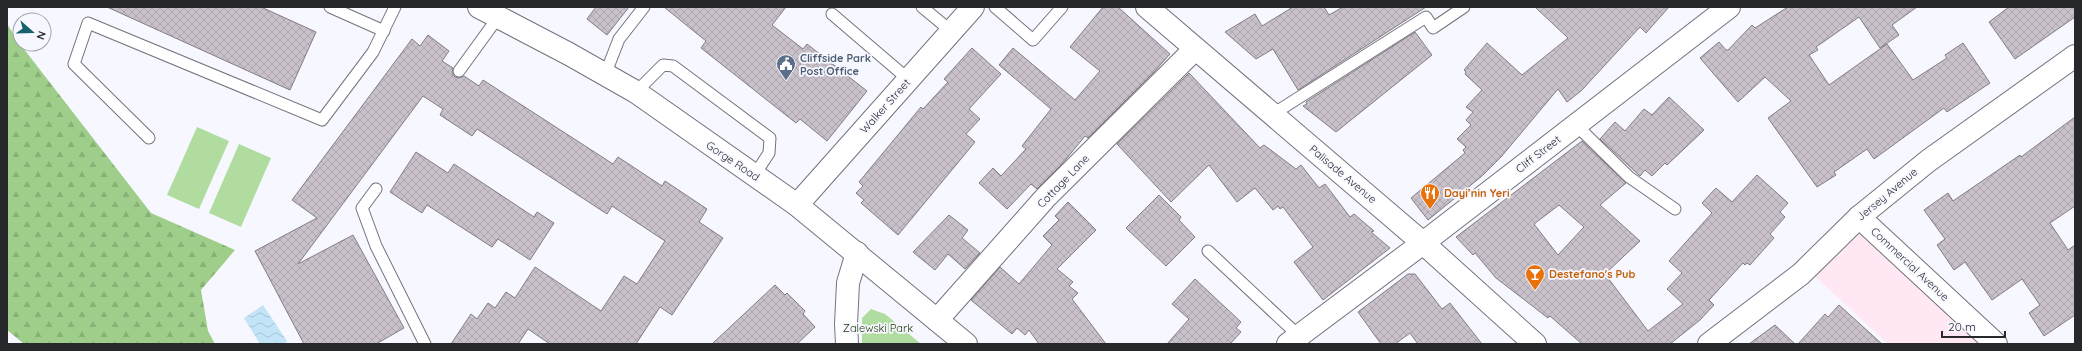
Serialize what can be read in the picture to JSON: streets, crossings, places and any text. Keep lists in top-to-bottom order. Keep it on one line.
{"streets":{"street":["Walker Street","Cliff Street","Gorge Road","Palisade Avenue","Cottage Lane","Jersey Avenue","Commercial Avenue"]},"crossings":[["Walker Street","Gorge Road"],["Cliff Street","Palisade Avenue"],["Gorge Road","Cottage Lane"],["Palisade Avenue","Cottage Lane"],["Jersey Avenue","Commercial Avenue"]],"parks":["Zalewski Park"],"places":{"public building":["Cliffside Park Post Office"],"restaurant":["Dayi’nin Yeri"],"bar":["Destefano's Pub"]},"scale_bar":"20 m","north":"right"}
